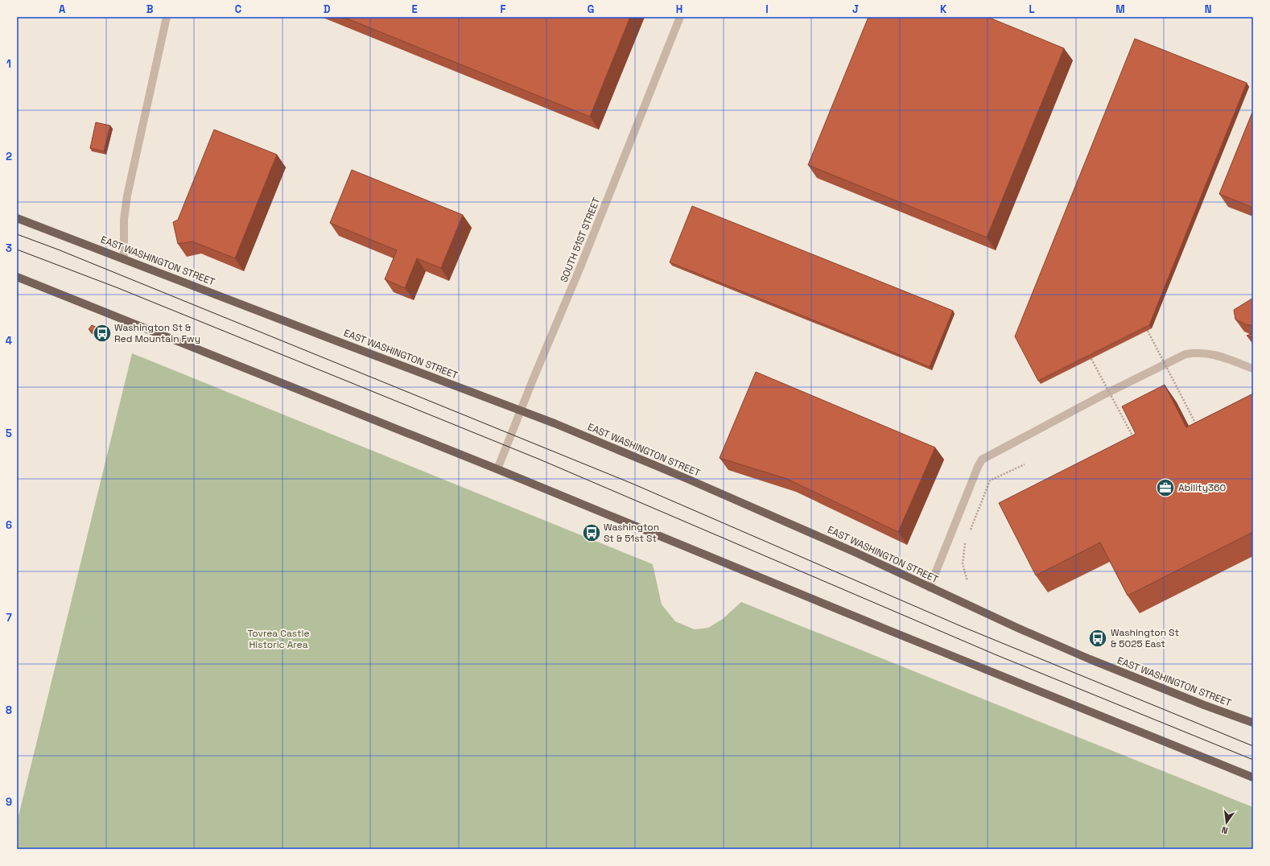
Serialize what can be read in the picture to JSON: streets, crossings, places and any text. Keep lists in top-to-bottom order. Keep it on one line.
{"streets":{"main road":["EAST WASHINGTON STREET"],"street":["SOUTH 51ST STREET"]},"crossings":[["SOUTH 51ST STREET","EAST WASHINGTON STREET"]],"parks":["Tovrea Castle Historic Area"],"places":{"bus stop":["Washington St & Red Mountain Fwy","Washington St & 51st St","Washington St & 5025 East"],"office":["Ability360"]},"north":"bottom","grid":{"columns":["A","B","C","D","E","F","G","H","I","J","K","L","M","N"],"rows":["1","2","3","4","5","6","7","8","9"]}}
